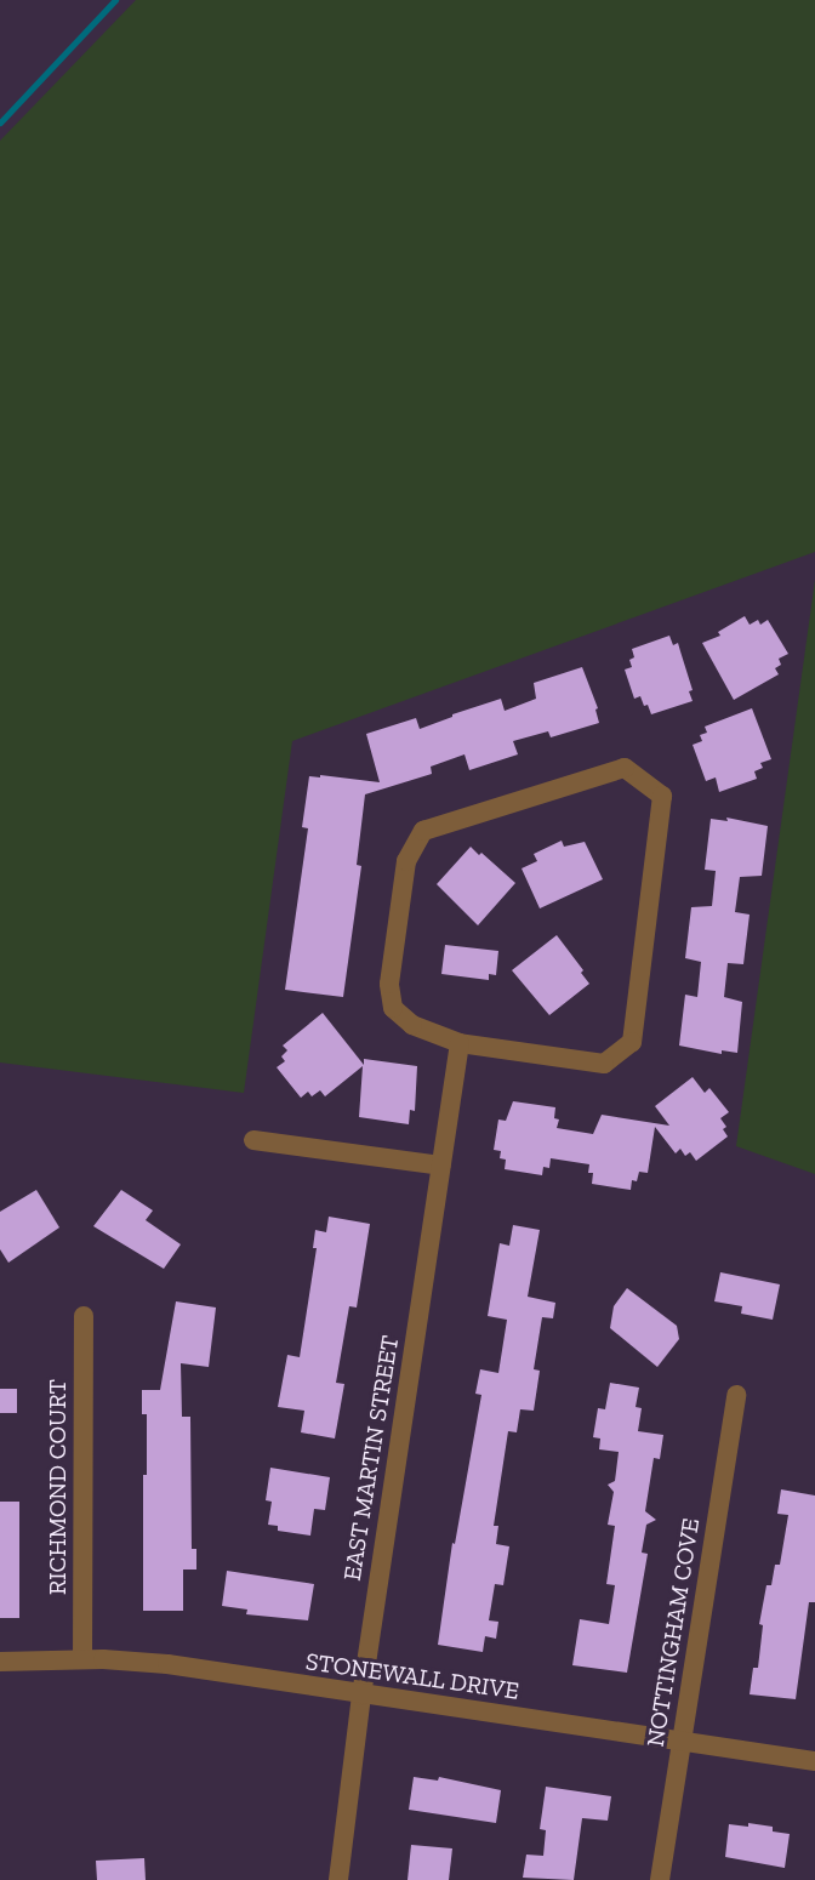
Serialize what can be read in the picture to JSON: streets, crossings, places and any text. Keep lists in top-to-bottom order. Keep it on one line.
{"streets":{"street":["EAST MARTIN STREET","RICHMOND COURT","NOTTINGHAM COVE","STONEWALL DRIVE"]},"crossings":[["EAST MARTIN STREET","STONEWALL DRIVE"],["RICHMOND COURT","STONEWALL DRIVE"],["NOTTINGHAM COVE","STONEWALL DRIVE"]]}
